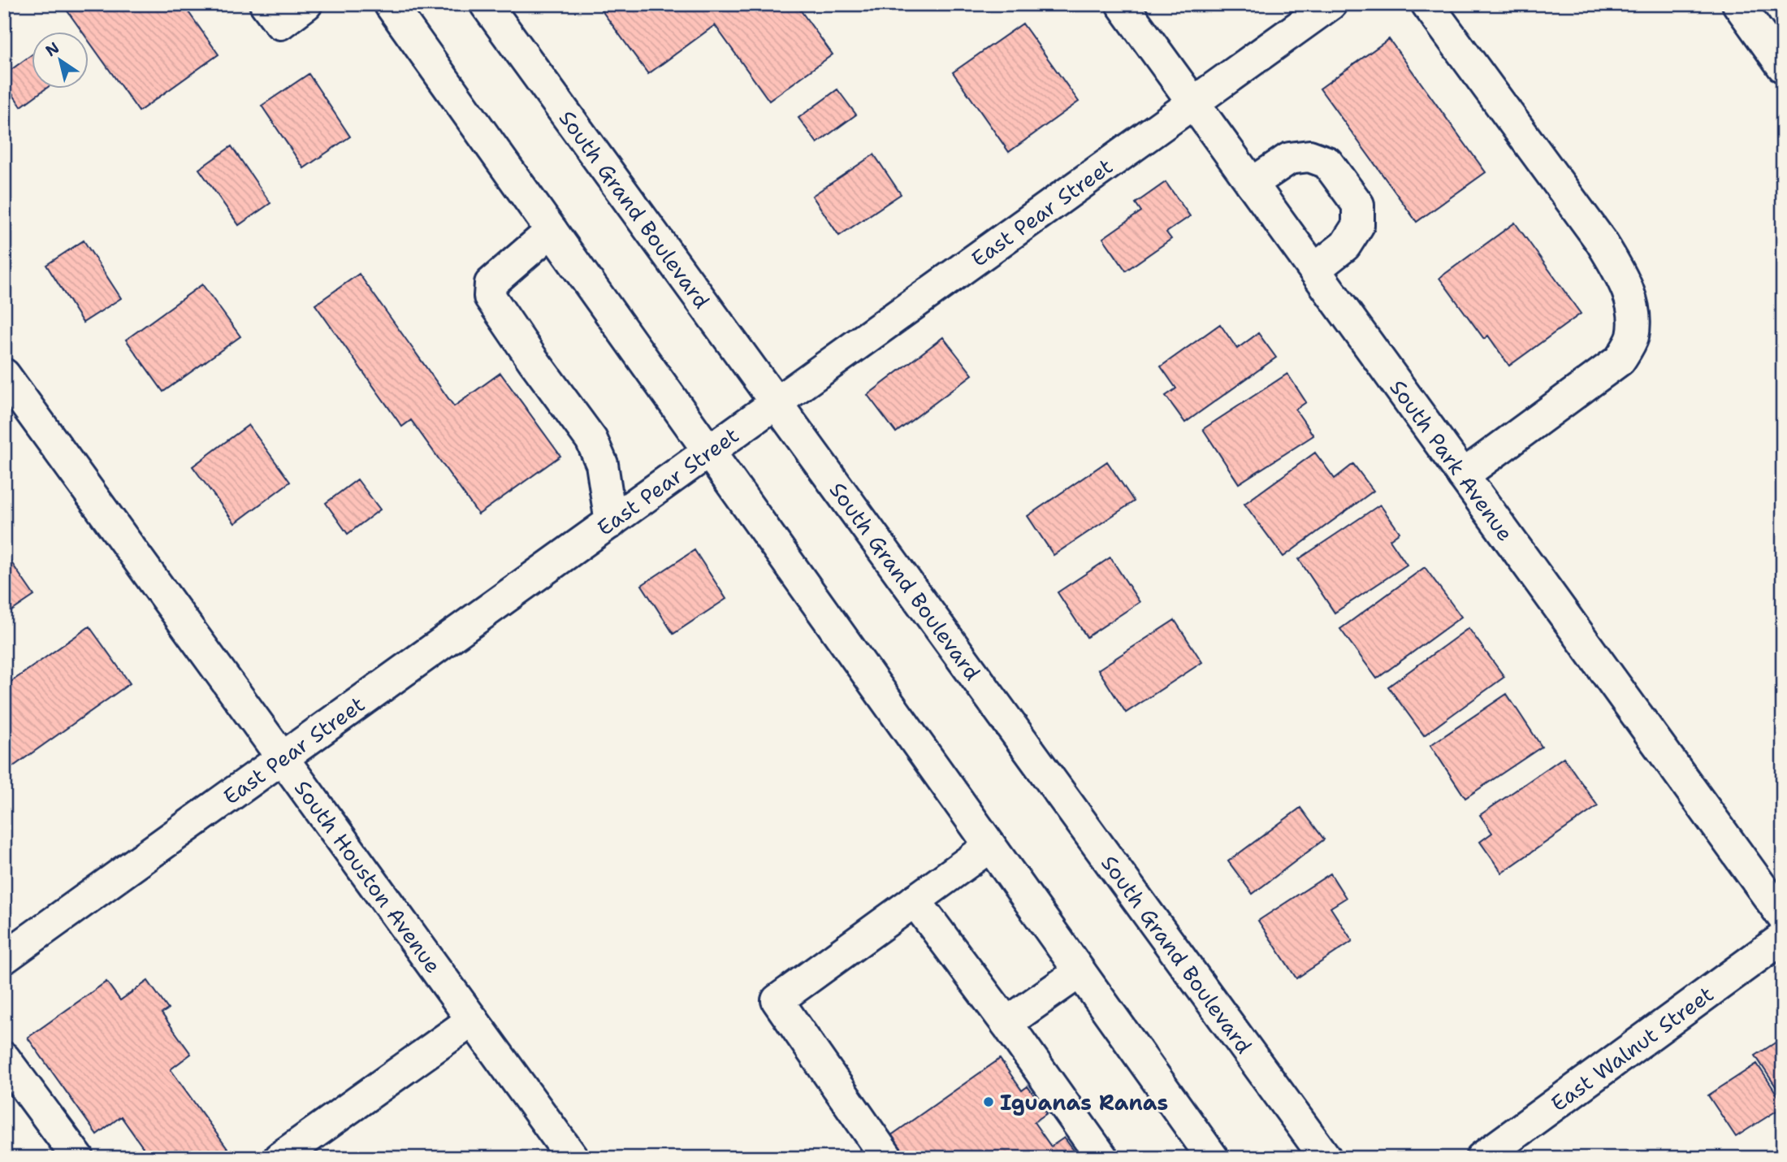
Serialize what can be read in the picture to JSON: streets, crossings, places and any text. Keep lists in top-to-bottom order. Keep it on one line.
{"streets":{"street":["South Grand Boulevard","East Pear Street","South Park Avenue","South Houston Avenue","East Walnut Street"]},"crossings":[["South Grand Boulevard","East Pear Street"],["East Pear Street","South Park Avenue"],["East Pear Street","South Houston Avenue"]],"places":["Iguanas Ranas"],"north":"top left"}
